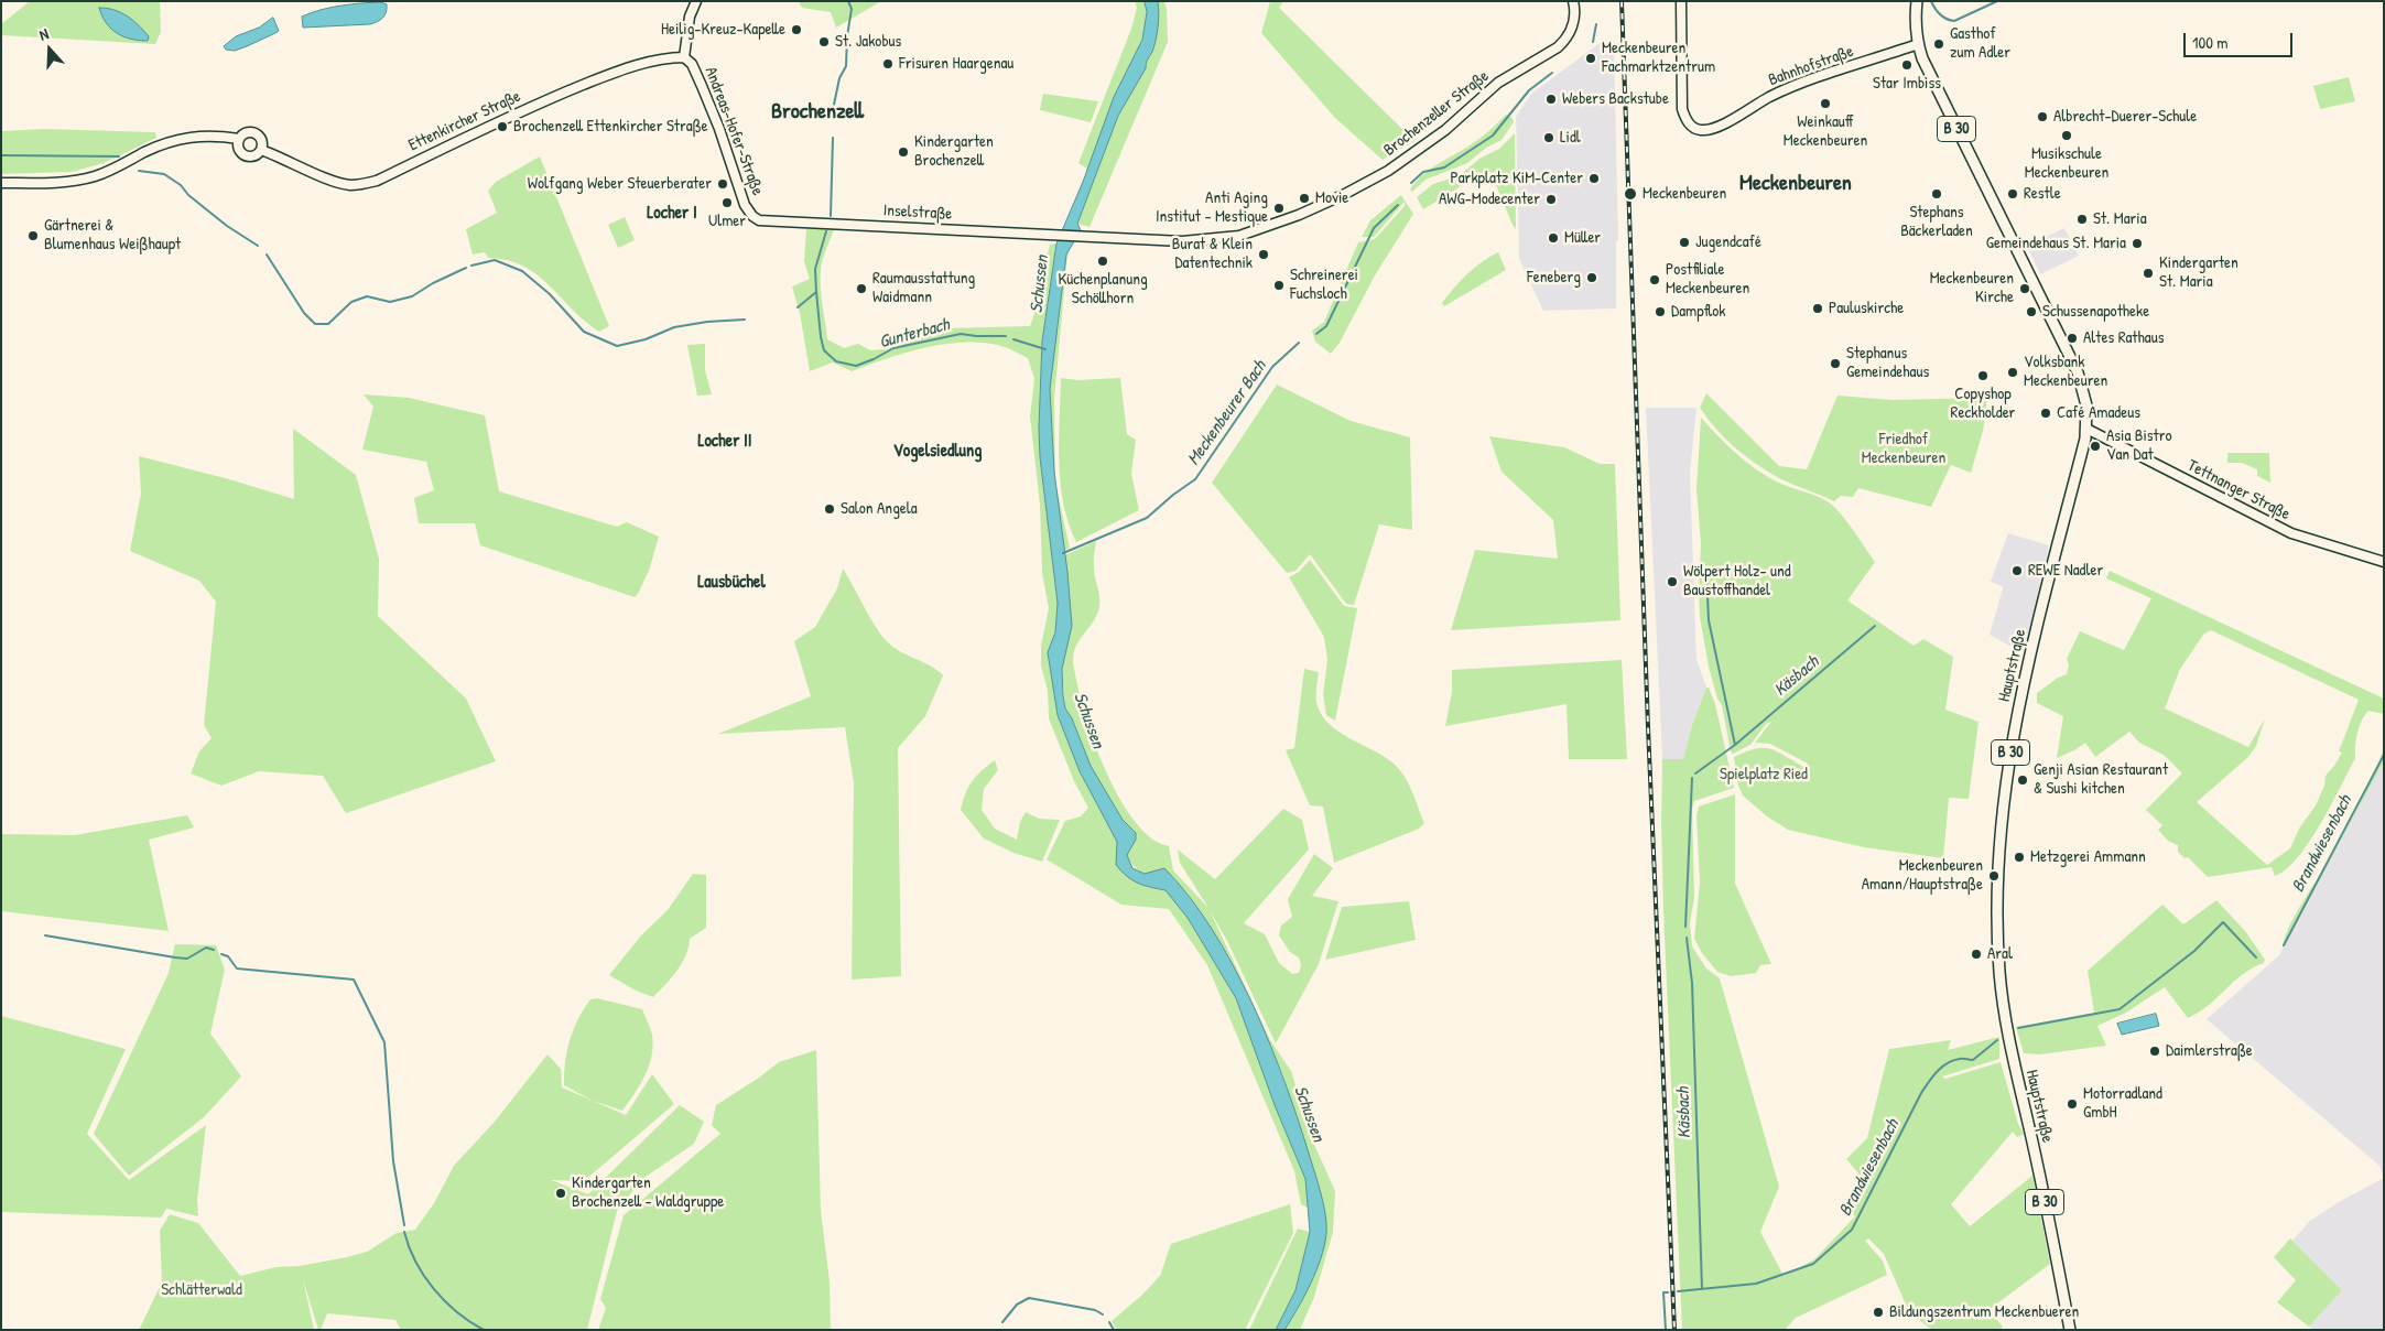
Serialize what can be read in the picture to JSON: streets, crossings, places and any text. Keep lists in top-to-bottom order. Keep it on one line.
{"streets":{"main road":["Bahnhofstraße","Brochenzeller Straße","Ettenkircher Straße","B 30","Andreas-Hofer-Straße","Inselstraße","Tettnanger Straße","Hauptstraße"]},"crossings":[["Bahnhofstraße","B 30"],["Bahnhofstraße","Hauptstraße"],["Brochenzeller Straße","Inselstraße"],["Ettenkircher Straße","Andreas-Hofer-Straße"],["B 30","Hauptstraße"],["Andreas-Hofer-Straße","Inselstraße"],["Tettnanger Straße","Hauptstraße"]],"districts":["Brochenzell","Meckenbeuren","Locher I","Locher II","Vogelsiedlung","Lausbüchel"],"water":["Schussen","Gunterbach","Meckenbeurer Bach","Käsbach","Brandwiesenbach"],"parks":["Friedhof Meckenbeuren","Spielplatz Ried","Schlätterwald"],"places":["Heilig-Kreuz-Kapelle","St. Jakobus","Gasthof zum Adler","Meckenbeuren Fachmarktzentrum","Frisuren Haargenau","Star Imbiss","Webers Backstube","Weinkauff Meckenbeuren","Albrecht-Duerer-Schule","Brochenzell Ettenkircher Straße","Musikschule Meckenbeuren","Lidl","Kindergarten Brochenzell","Parkplatz KiM-Center","Wolfgang Weber Steuerberater","Meckenbeuren","Stephans Bäckerladen","Restle","Movie","AWG-Modecenter","Ulmer","Anti Aging Institut - Mestique","St. Maria","Gärtnerei & Blumenhaus Weißhaupt","Müller","Jugendcafé","Gemeindehaus St. Maria","Burat & Klein Datentechnik","Küchenplanung Schöllhorn","Kindergarten St. Maria","Feneberg","Postfiliale Meckenbeuren","Schreinerei Fuchsloch","Raumausstattung Waidmann","Meckenbeuren Kirche","Pauluskirche","Dampflok","Schussenapotheke","Altes Rathaus","Stephanus Gemeindehaus","Volksbank Meckenbeuren","Copyshop Reckholder","Café Amadeus","Asia Bistro Van Dat","Salon Angela","REWE Nadler","Wölpert Holz- und Baustoffhandel","Genji Asian Restaurant & Sushi kitchen","Metzgerei Ammann","Meckenbeuren Amann/Hauptstraße","Aral","Daimlerstraße","Motorradland GmbH","Kindergarten Brochenzell - Waldgruppe","Bildungszentrum Meckenbueren"],"scale_bar":"100 m","north":"top"}
